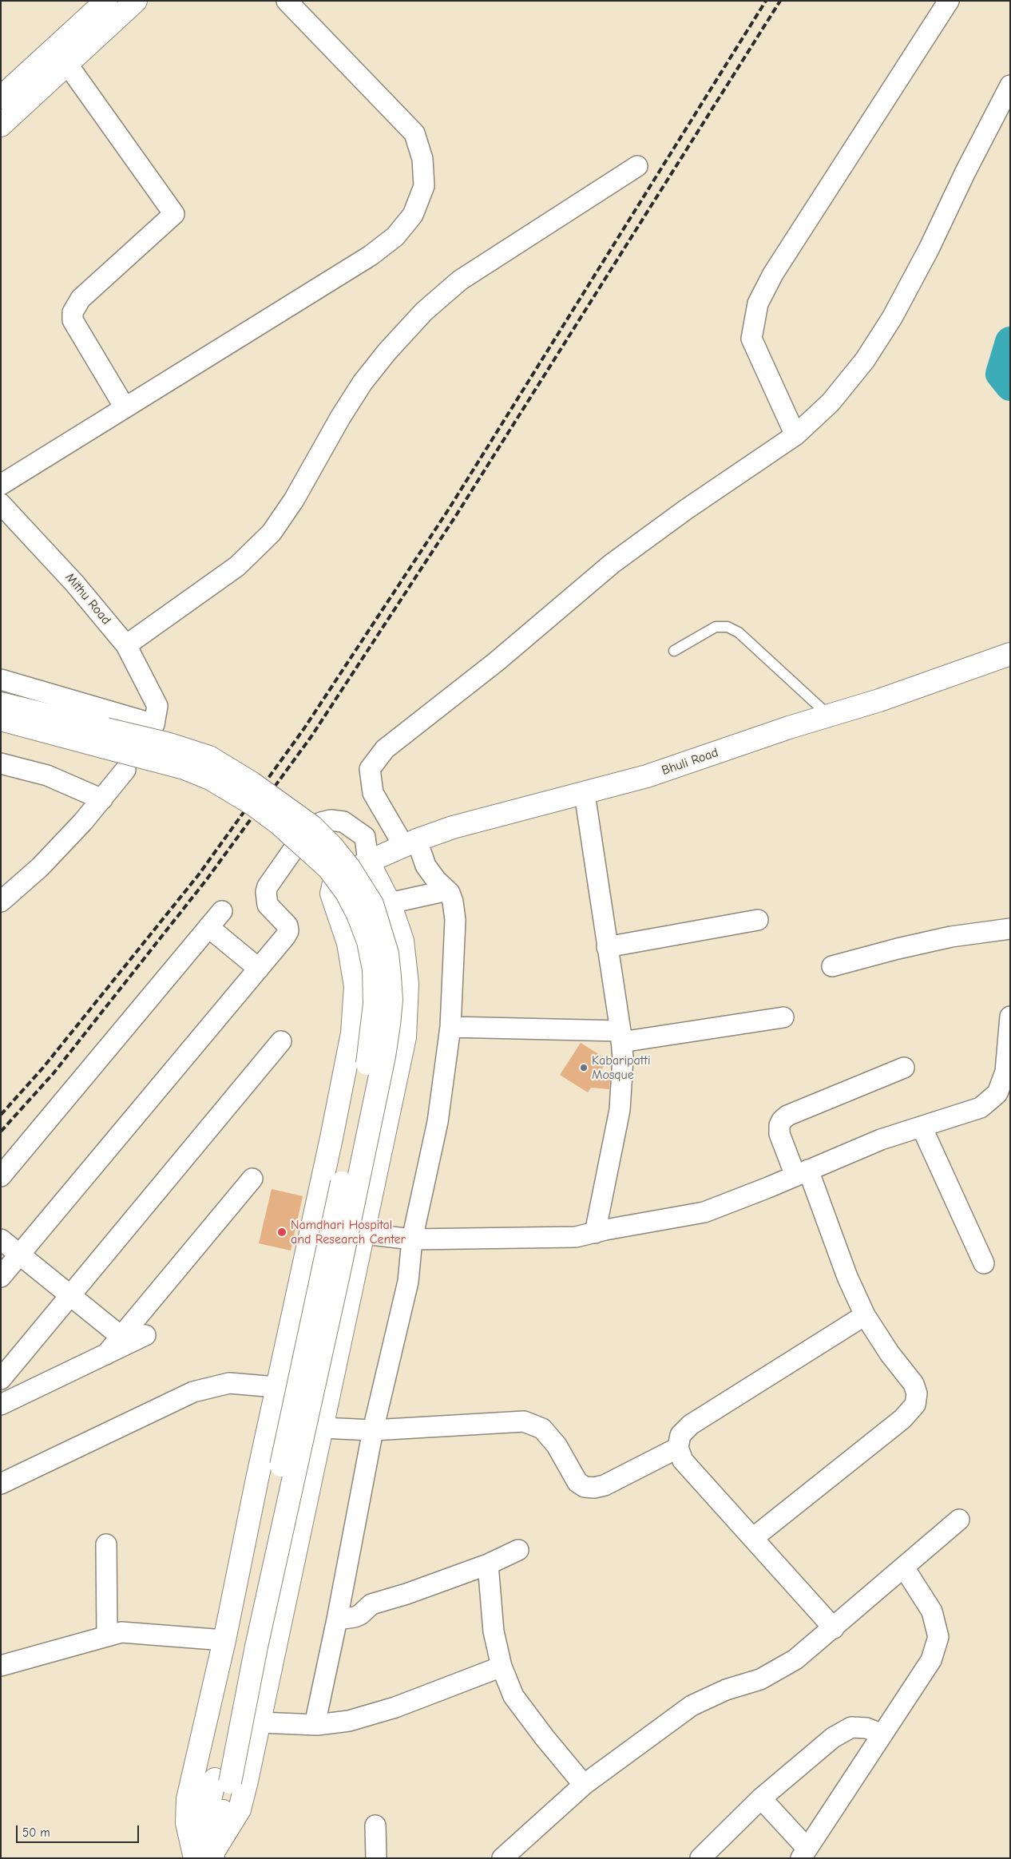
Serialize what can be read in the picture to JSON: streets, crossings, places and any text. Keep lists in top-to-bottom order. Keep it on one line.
{"streets":{"main road":["Bhuli Road"],"street":["Mithu Road"]},"places":["Kabaripatti Mosque","Namdhari Hospital and Research Center"],"scale_bar":"50 m"}
